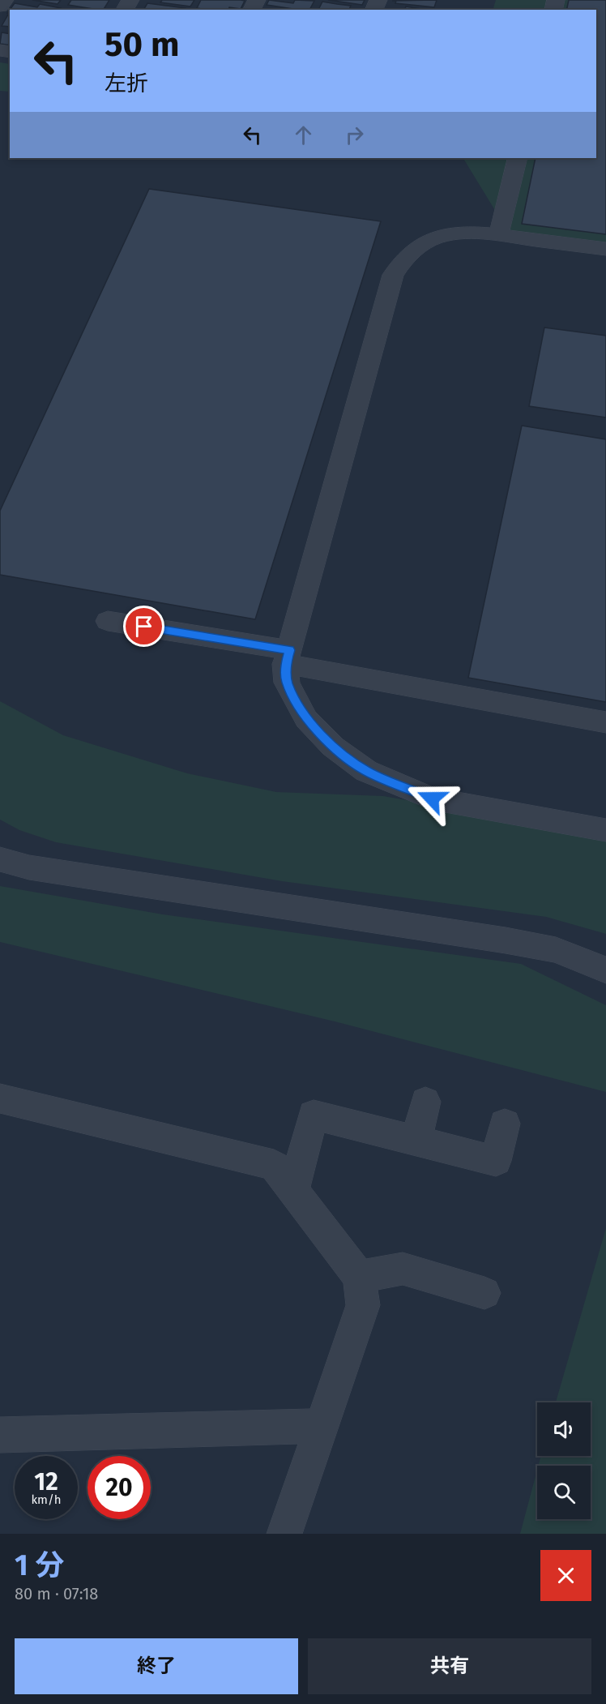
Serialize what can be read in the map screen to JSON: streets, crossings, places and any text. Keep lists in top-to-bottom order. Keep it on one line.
{"page":{"turn":["50 m","左折"],"speed":"12 km/h","limit":"20","heading":["1 分","80 m · 07:18"],"buttons":["終了","共有"]}}
